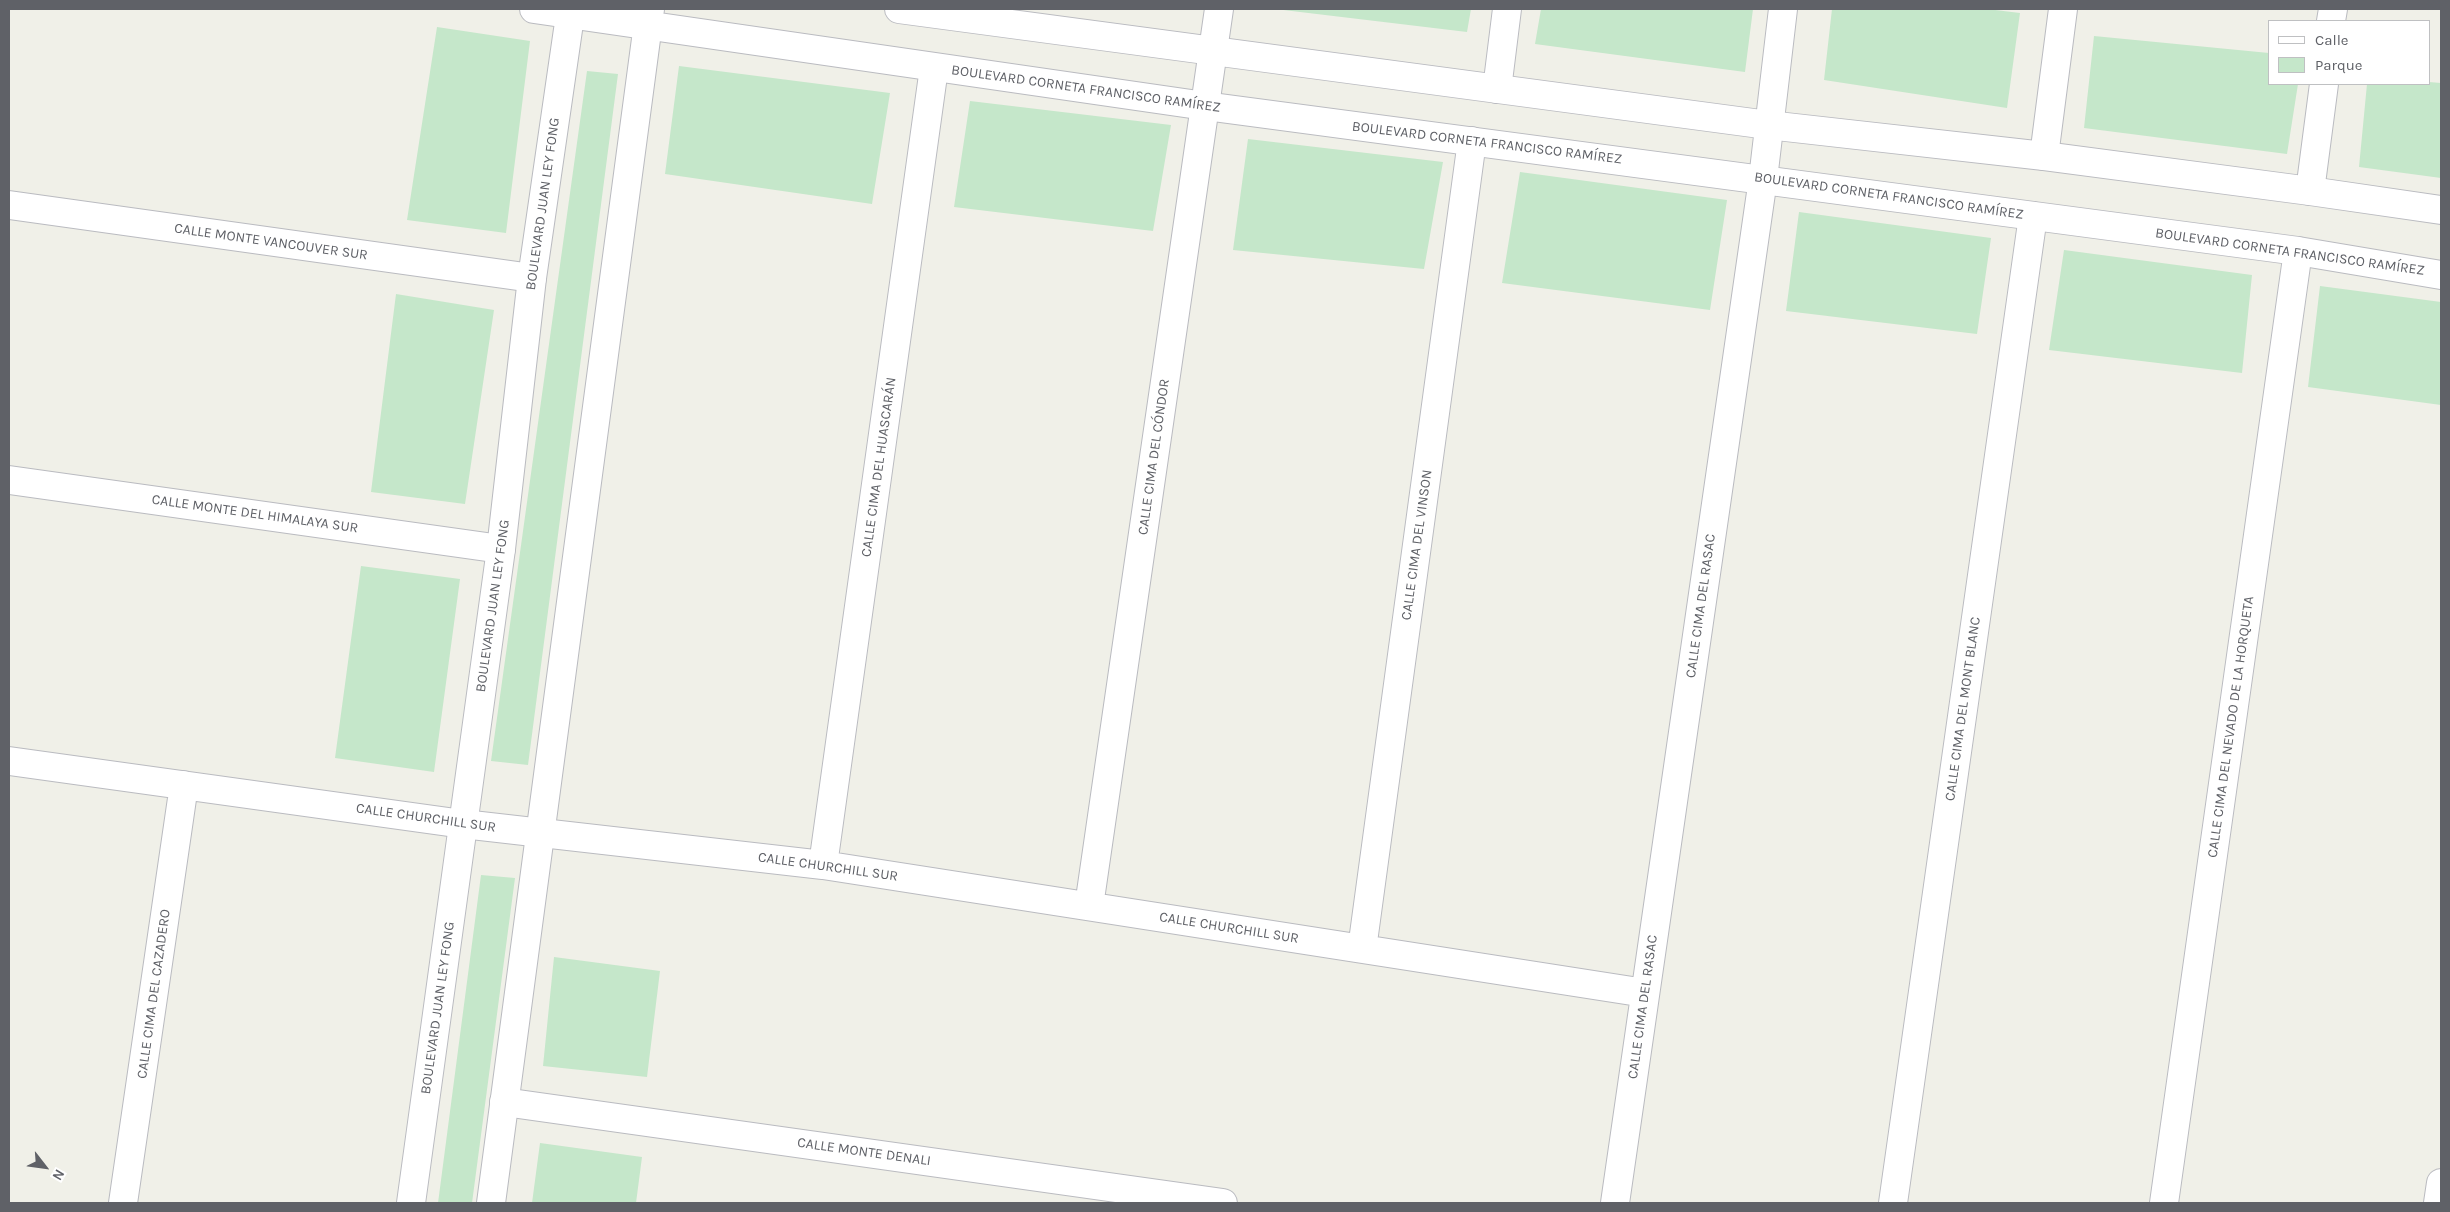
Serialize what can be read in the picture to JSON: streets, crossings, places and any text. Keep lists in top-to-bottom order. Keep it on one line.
{"streets":{"street":["BOULEVARD CORNETA FRANCISCO RAMÍREZ","BOULEVARD JUAN LEY FONG","CALLE MONTE VANCOUVER SUR","CALLE CIMA DEL CÓNDOR","CALLE CIMA DEL HUASCARÁN","CALLE MONTE DEL HIMALAYA SUR","CALLE CIMA DEL VINSON","CALLE CIMA DEL RASAC","CALLE CIMA DEL MONT BLANC","CALLE CIMA DEL NEVADO DE LA HORQUETA","CALLE CHURCHILL SUR","CALLE CIMA DEL CAZADERO","CALLE MONTE DENALI"]},"crossings":[["BOULEVARD CORNETA FRANCISCO RAMÍREZ","BOULEVARD JUAN LEY FONG"],["BOULEVARD CORNETA FRANCISCO RAMÍREZ","CALLE CIMA DEL CÓNDOR"],["BOULEVARD CORNETA FRANCISCO RAMÍREZ","CALLE CIMA DEL HUASCARÁN"],["BOULEVARD CORNETA FRANCISCO RAMÍREZ","CALLE CIMA DEL VINSON"],["BOULEVARD CORNETA FRANCISCO RAMÍREZ","CALLE CIMA DEL RASAC"],["BOULEVARD CORNETA FRANCISCO RAMÍREZ","CALLE CIMA DEL MONT BLANC"],["BOULEVARD CORNETA FRANCISCO RAMÍREZ","CALLE CIMA DEL NEVADO DE LA HORQUETA"],["BOULEVARD JUAN LEY FONG","CALLE MONTE VANCOUVER SUR"],["BOULEVARD JUAN LEY FONG","CALLE MONTE DEL HIMALAYA SUR"],["BOULEVARD JUAN LEY FONG","CALLE CHURCHILL SUR"],["CALLE CIMA DEL CÓNDOR","CALLE CHURCHILL SUR"],["CALLE CIMA DEL HUASCARÁN","CALLE CHURCHILL SUR"],["CALLE CIMA DEL VINSON","CALLE CHURCHILL SUR"],["CALLE CIMA DEL RASAC","CALLE CHURCHILL SUR"],["CALLE CHURCHILL SUR","CALLE CIMA DEL CAZADERO"]],"legend":["Calle","Parque"],"north":"bottom right"}
